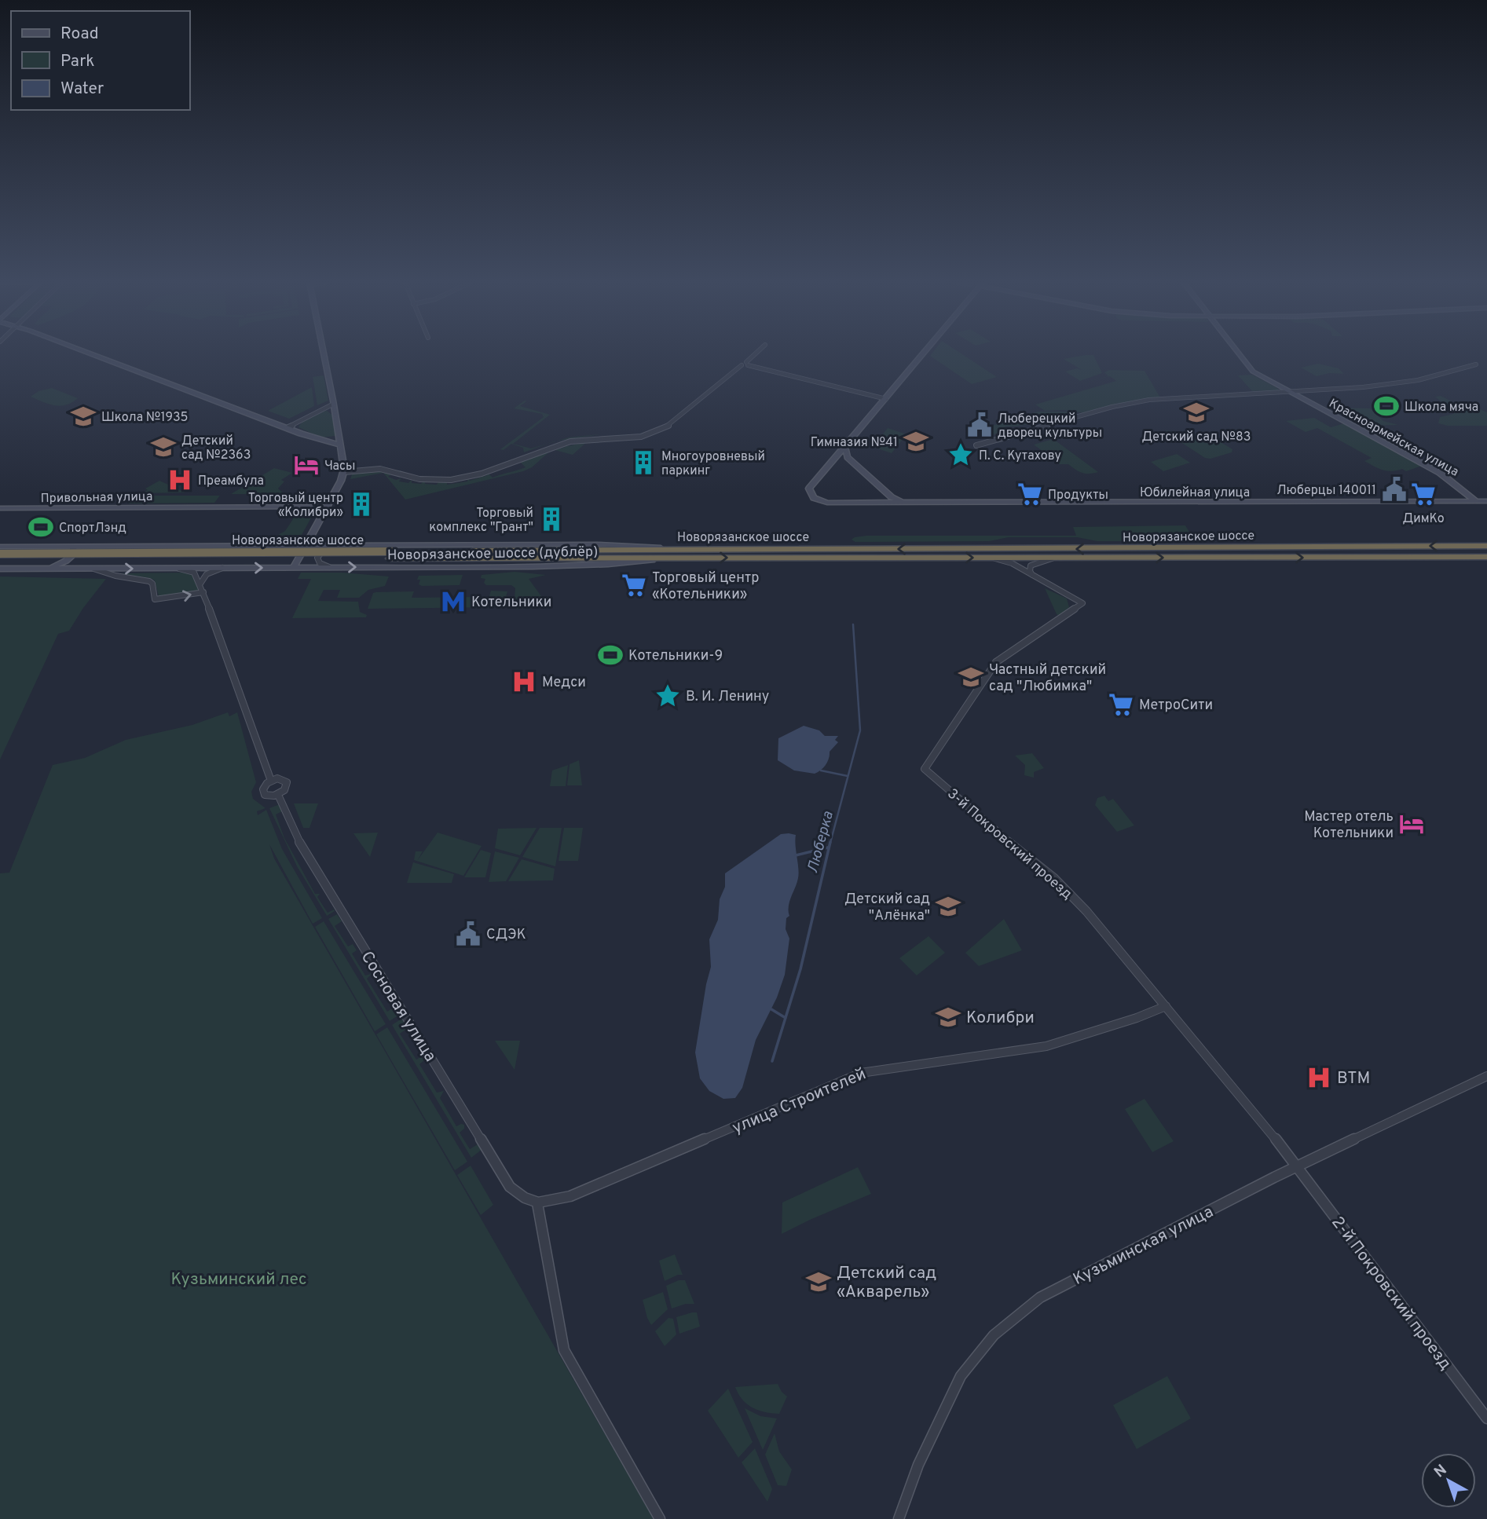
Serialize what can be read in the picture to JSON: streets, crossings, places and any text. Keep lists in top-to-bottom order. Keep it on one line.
{"streets":{"highway":["Новорязанское шоссе"],"street":["Красноармейская улица","Юбилейная улица","Привольная улица","Новорязанское шоссе (дублёр)","3-й Покровский проезд","Сосновая улица","улица Строителей","Кузьминская улица","2-й Покровский проезд"]},"crossings":[["Красноармейская улица","Юбилейная улица"],["Новорязанское шоссе","Новорязанское шоссе (дублёр)"],["Новорязанское шоссе","3-й Покровский проезд"],["3-й Покровский проезд","улица Строителей"],["3-й Покровский проезд","Кузьминская улица"],["3-й Покровский проезд","2-й Покровский проезд"],["Сосновая улица","улица Строителей"],["Кузьминская улица","2-й Покровский проезд"]],"water":["Люберка"],"parks":["Кузьминский лес"],"places":{"sports":["Школа мяча","СпортЛэнд","Котельники-9"],"school or university":["Детский сад №83","Школа №1935","Гимназия №41","Детский сад №2363","Частный детский сад \"Любимка\"","Детский сад \"Алёнка\"","Колибри","Детский сад «Акварель»"],"public building":["Люберецкий дворец культуры","Люберцы 140011","СДЭК"],"place":["П. С. Кутахову","В. И. Ленину"],"building":["Многоуровневый паркинг","Торговый центр «Колибри»","Торговый комплекс \"Грант\""],"hotel":["Часы","Мастер отель Котельники"],"hospital":["Преамбула","Медси","ВТМ"],"supermarket":["Продукты","ДимКо","Торговый центр «Котельники»","МетроСити"],"metro station":["Котельники"]},"legend":["Road","Park","Water"],"north":"top left"}
